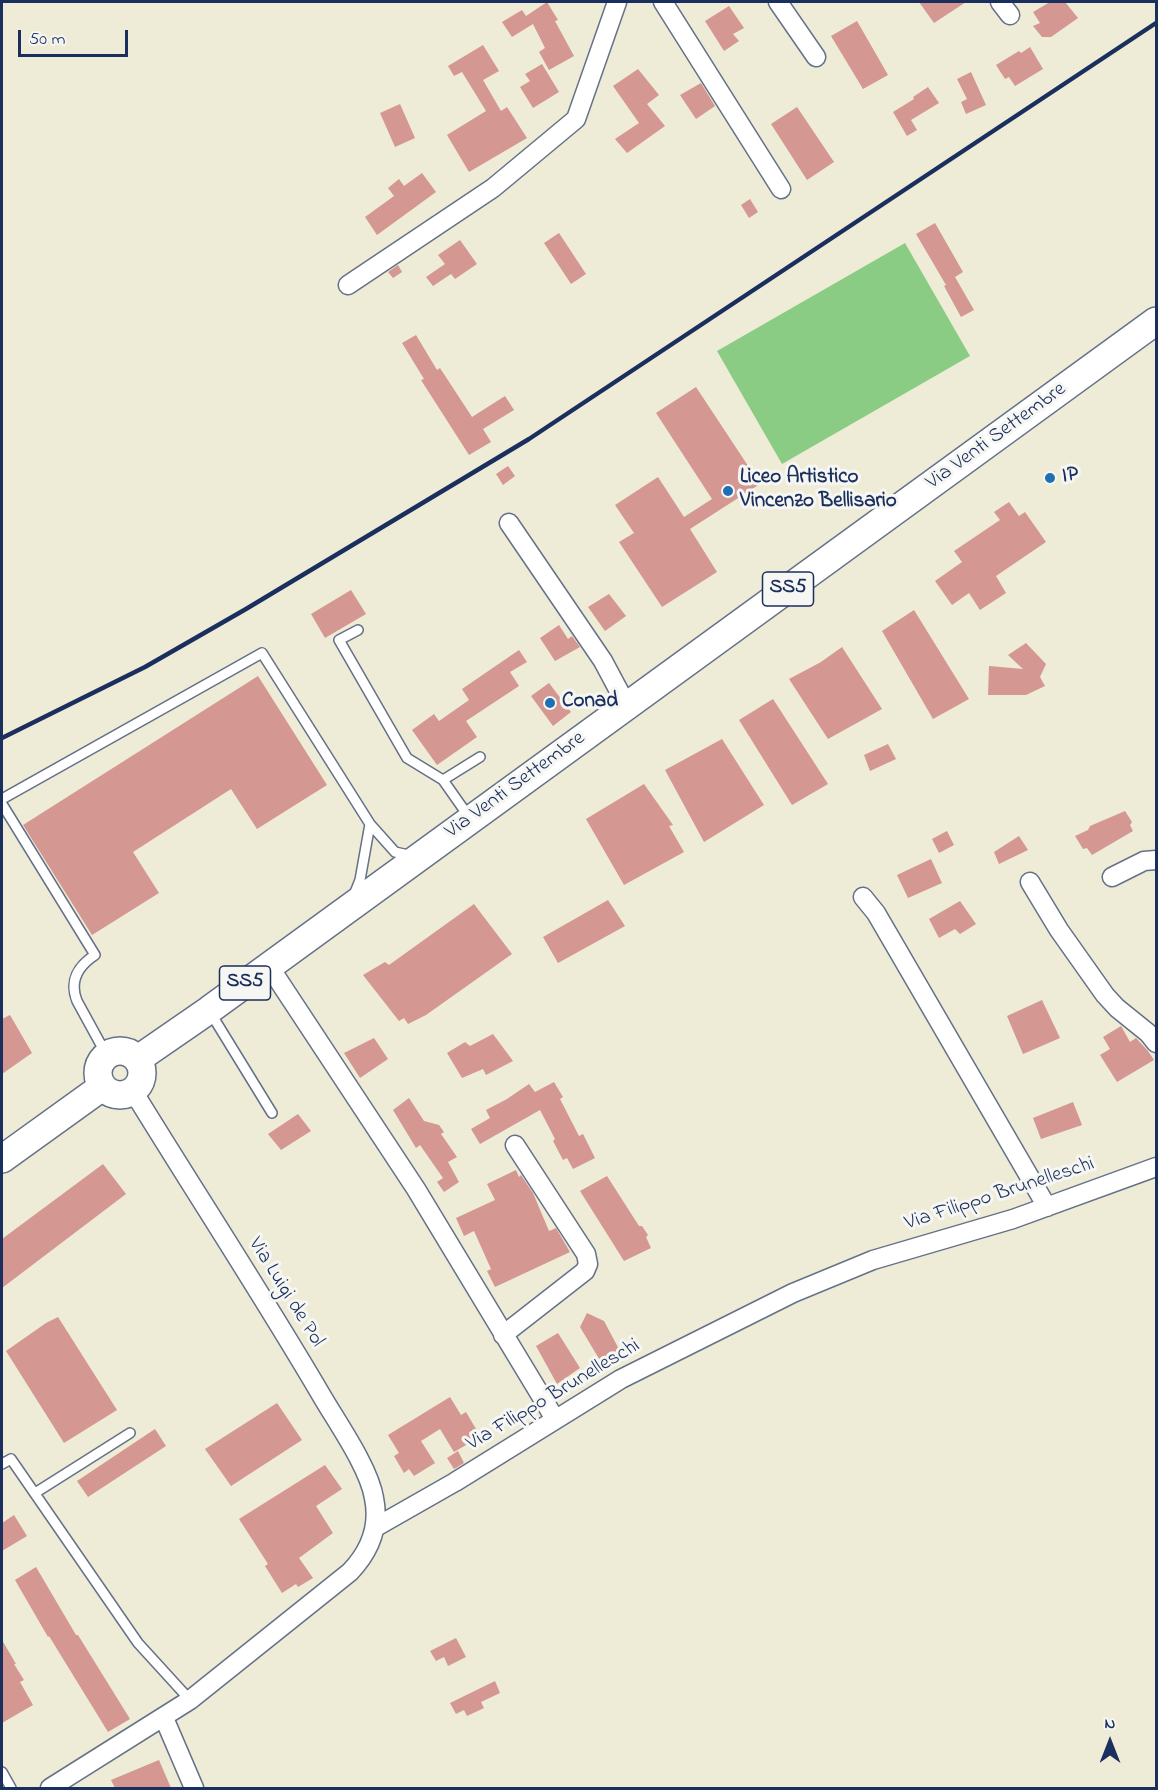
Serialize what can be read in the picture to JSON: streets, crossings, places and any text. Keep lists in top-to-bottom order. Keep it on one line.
{"streets":{"main road":["Via Venti Settembre","SS5"],"street":["Via Filippo Brunelleschi","Via Luigi de Pol"]},"crossings":[["Via Venti Settembre","Via Luigi de Pol"],["Via Filippo Brunelleschi","Via Luigi de Pol"]],"places":["IP","Liceo Artistico Vincenzo Bellisario","Conad"],"scale_bar":"50 m","north":"top"}
